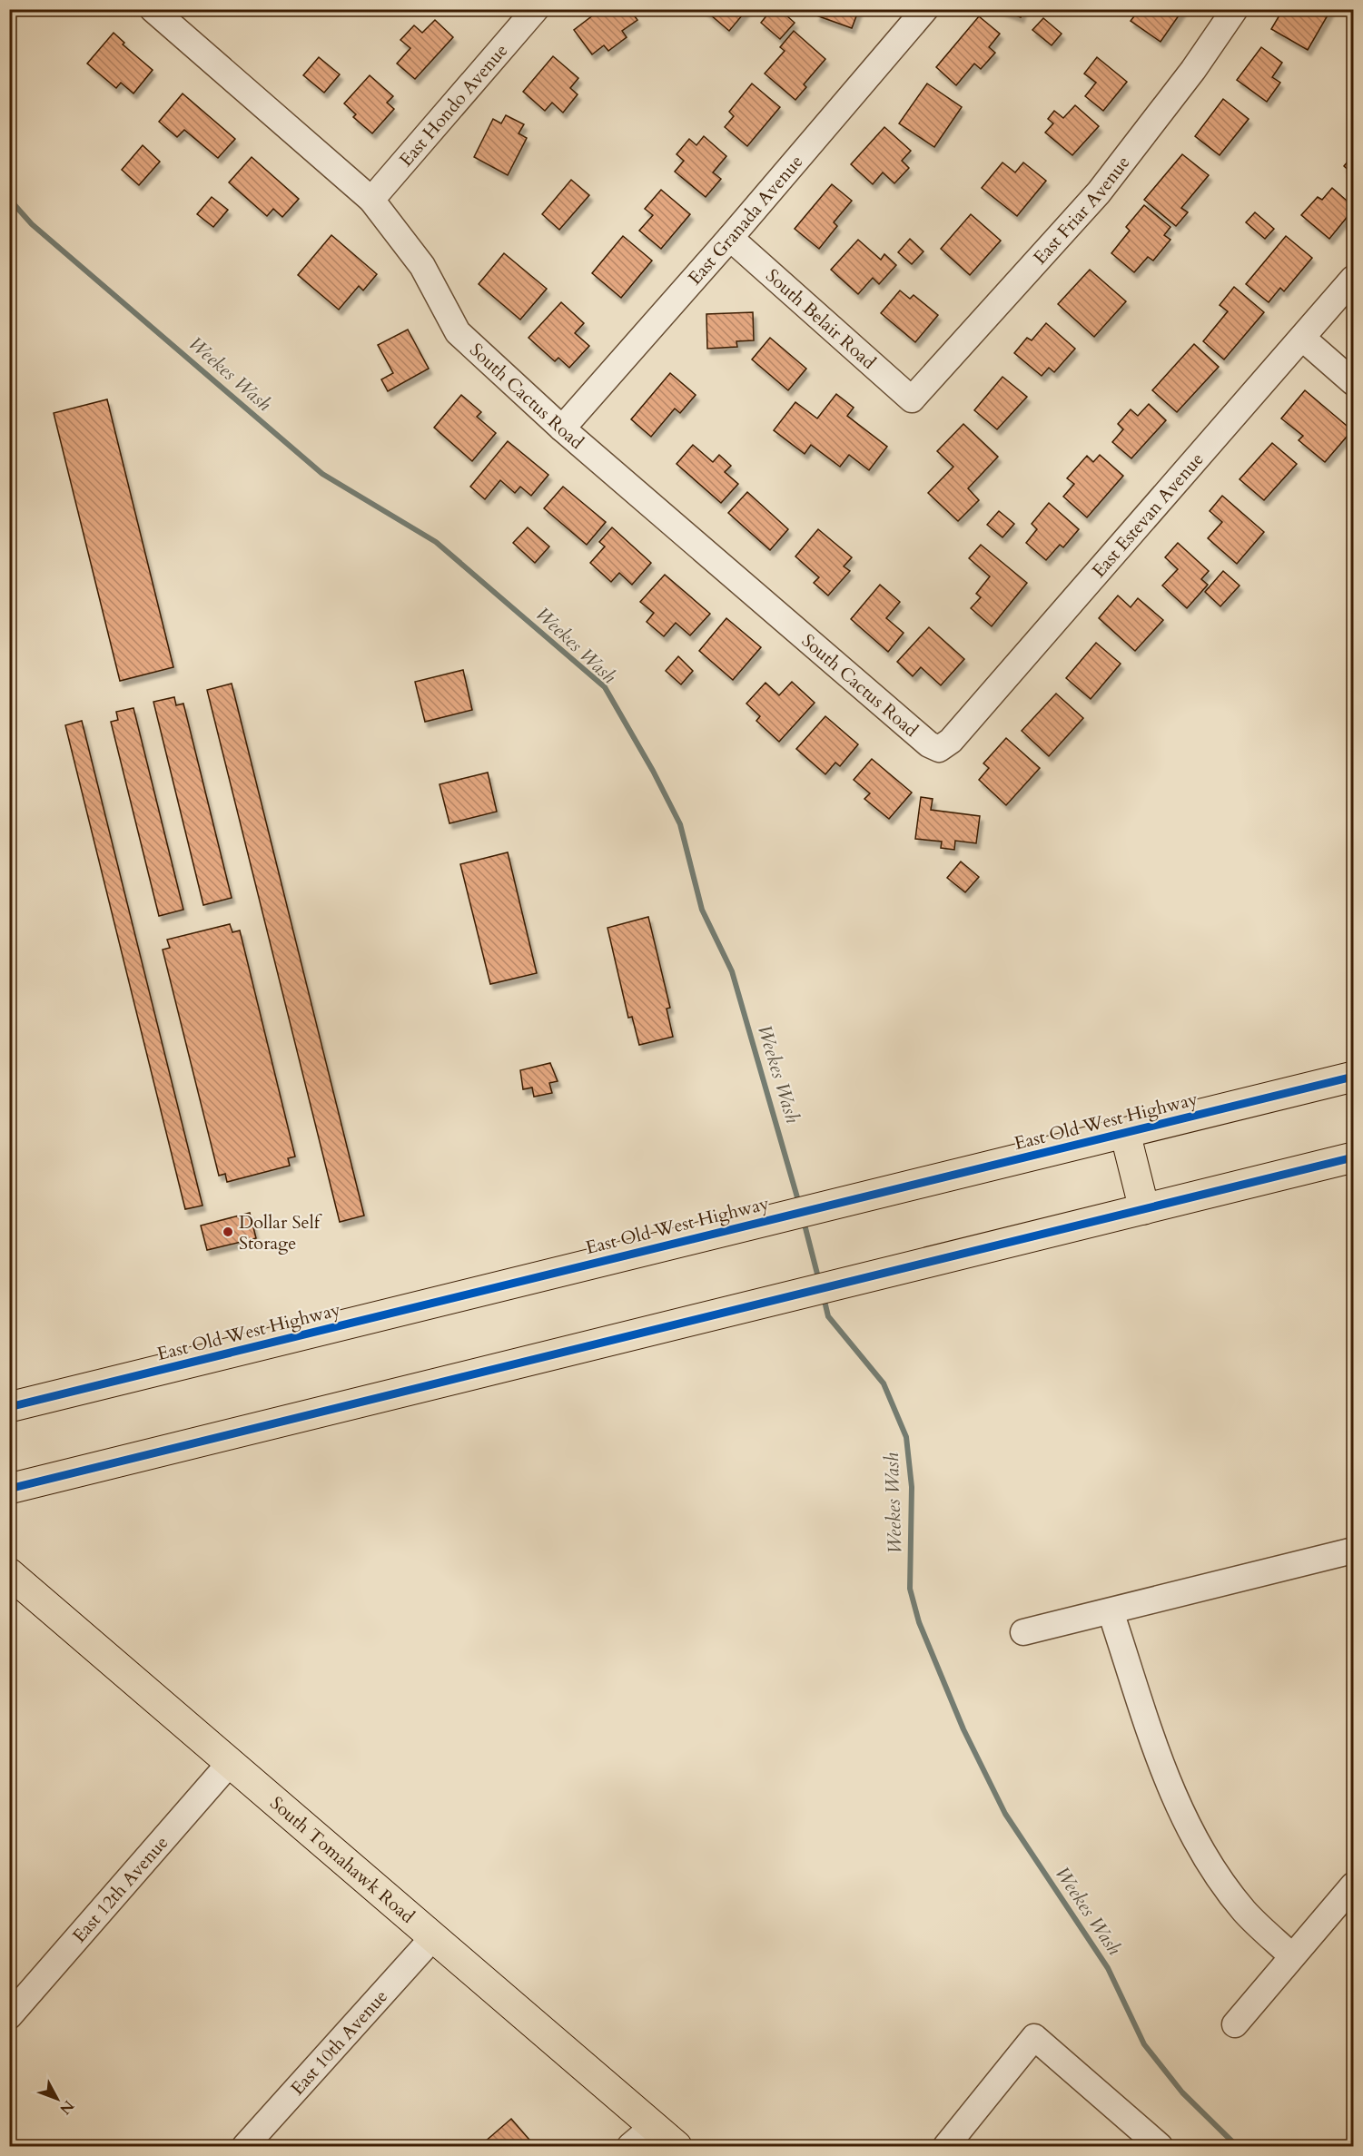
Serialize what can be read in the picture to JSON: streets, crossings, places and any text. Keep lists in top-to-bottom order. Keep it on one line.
{"streets":{"main road":["East Old West Highway","South Tomahawk Road"],"street":["East Hondo Avenue","East Friar Avenue","East Granada Avenue","South Belair Road","South Cactus Road","East Estevan Avenue","East 12th Avenue","East 10th Avenue"]},"crossings":[["East Hondo Avenue","South Cactus Road"],["East Friar Avenue","South Belair Road"],["East Granada Avenue","South Belair Road"],["East Granada Avenue","South Cactus Road"],["South Cactus Road","East Estevan Avenue"],["South Tomahawk Road","East 12th Avenue"],["South Tomahawk Road","East 10th Avenue"]],"water":["Weekes Wash"],"places":["Dollar Self Storage"],"north":"bottom right"}
